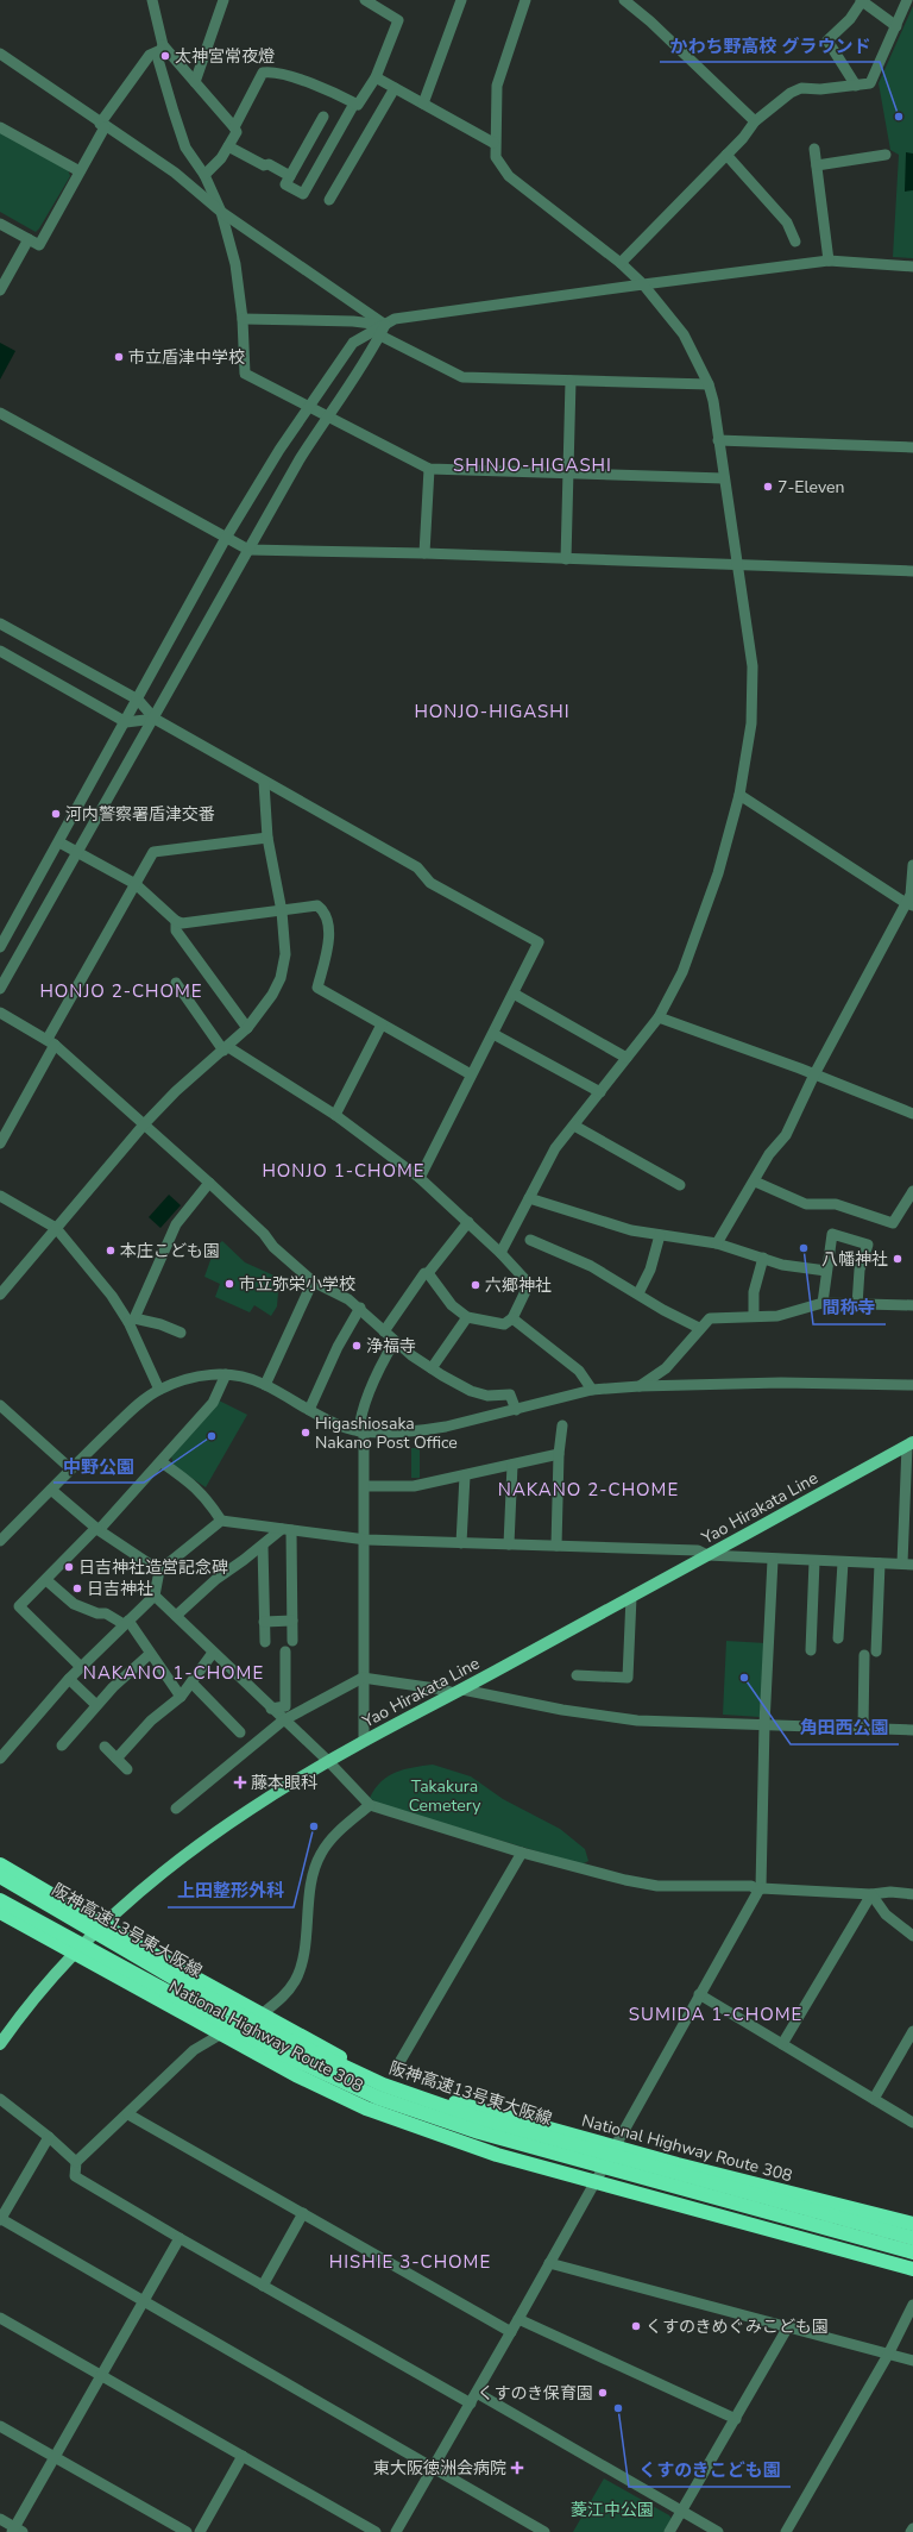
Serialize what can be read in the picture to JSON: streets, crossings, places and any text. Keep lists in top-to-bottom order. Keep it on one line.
{"streets":{"highway":["阪神高速13号東大阪線","National Highway Route 308"],"main road":["Yao Hirakata Line"]},"crossings":[["Yao Hirakata Line","National Highway Route 308"]],"districts":["SHINJO-HIGASHI","HONJO-HIGASHI","HONJO 2-CHOME","HONJO 1-CHOME","NAKANO 2-CHOME","NAKANO 1-CHOME","SUMIDA 1-CHOME","HISHIE 3-CHOME"],"parks":["Takakura Cemetery","菱江中公園"],"places":{"other":["太神宮常夜燈","かわち野高校 グラウンド","市立盾津中学校","7-Eleven","河内警察署盾津交番","間称寺","本庄こども園","八幡神社","市立弥栄小学校","六郷神社","浄福寺","Higashiosaka Nakano Post Office","中野公園","日吉神社造営記念碑","日吉神社","角田西公園","上田整形外科","くすのきめぐみこども園","くすのき保育園","くすのきこども園"],"health":["藤本眼科","東大阪徳洲会病院"]}}
